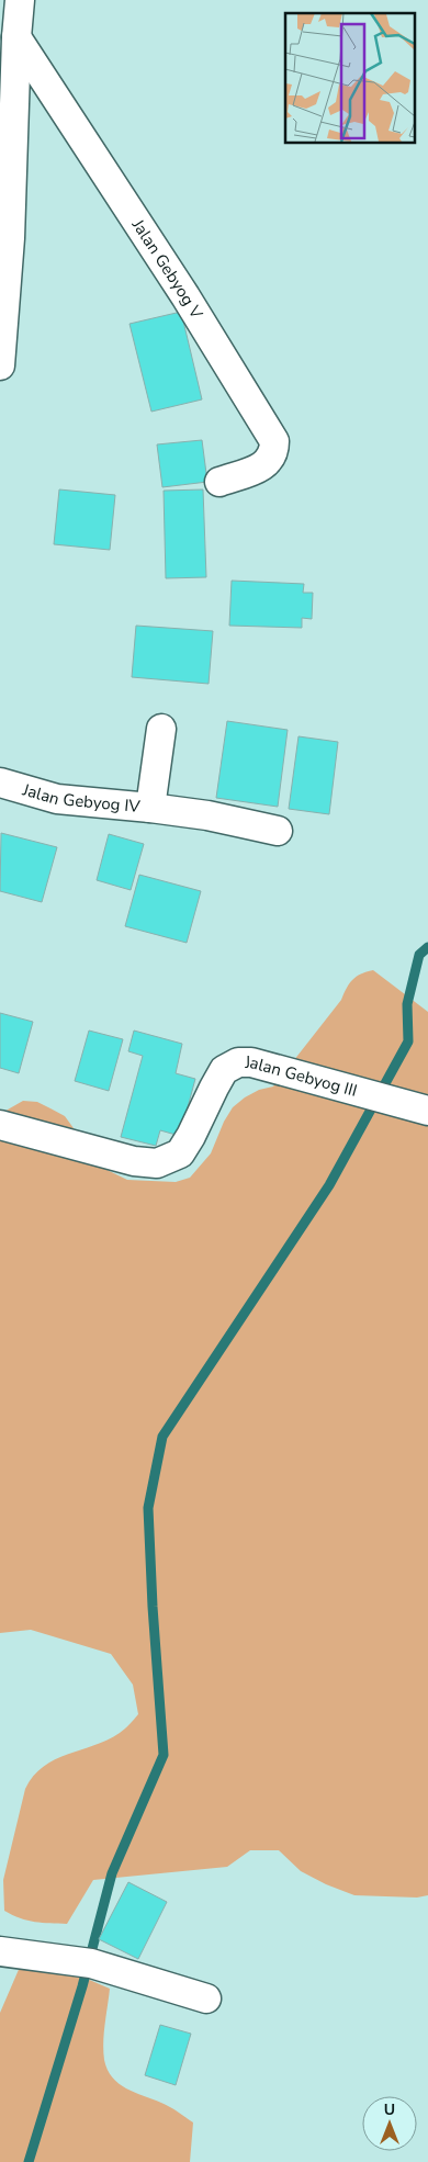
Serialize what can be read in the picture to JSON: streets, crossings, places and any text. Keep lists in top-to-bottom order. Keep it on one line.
{"streets":{"street":["Jalan Gebyog V","Jalan Gebyog IV","Jalan Gebyog III"]},"north":"top"}
